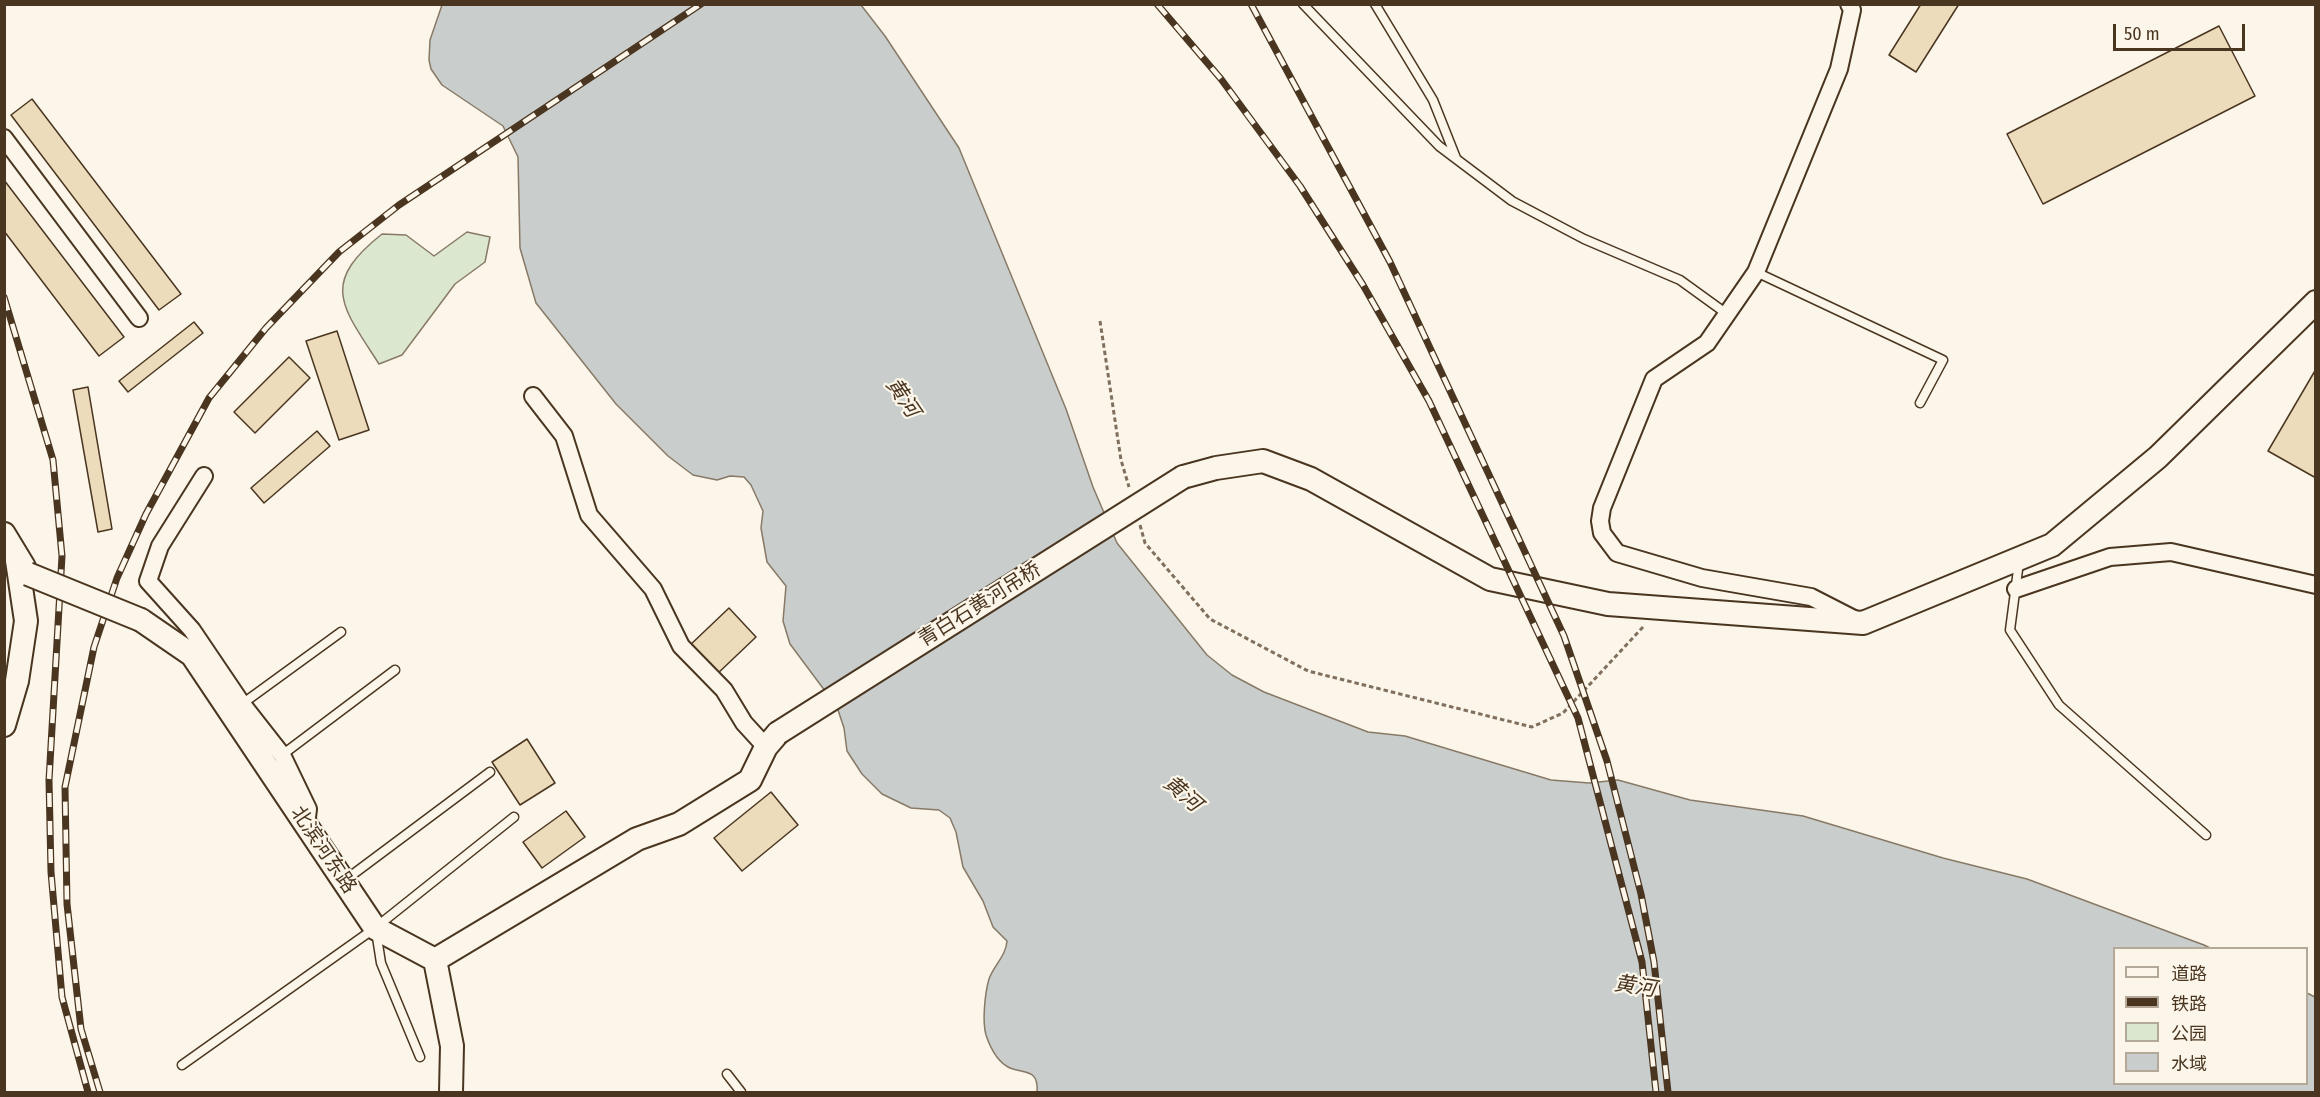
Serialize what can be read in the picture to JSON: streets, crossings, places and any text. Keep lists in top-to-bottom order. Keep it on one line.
{"streets":{"street":["青白石黄河吊桥","北滨河东路"]},"water":["黄河"],"legend":["道路","铁路","公园","水域"],"scale_bar":"50 m"}
